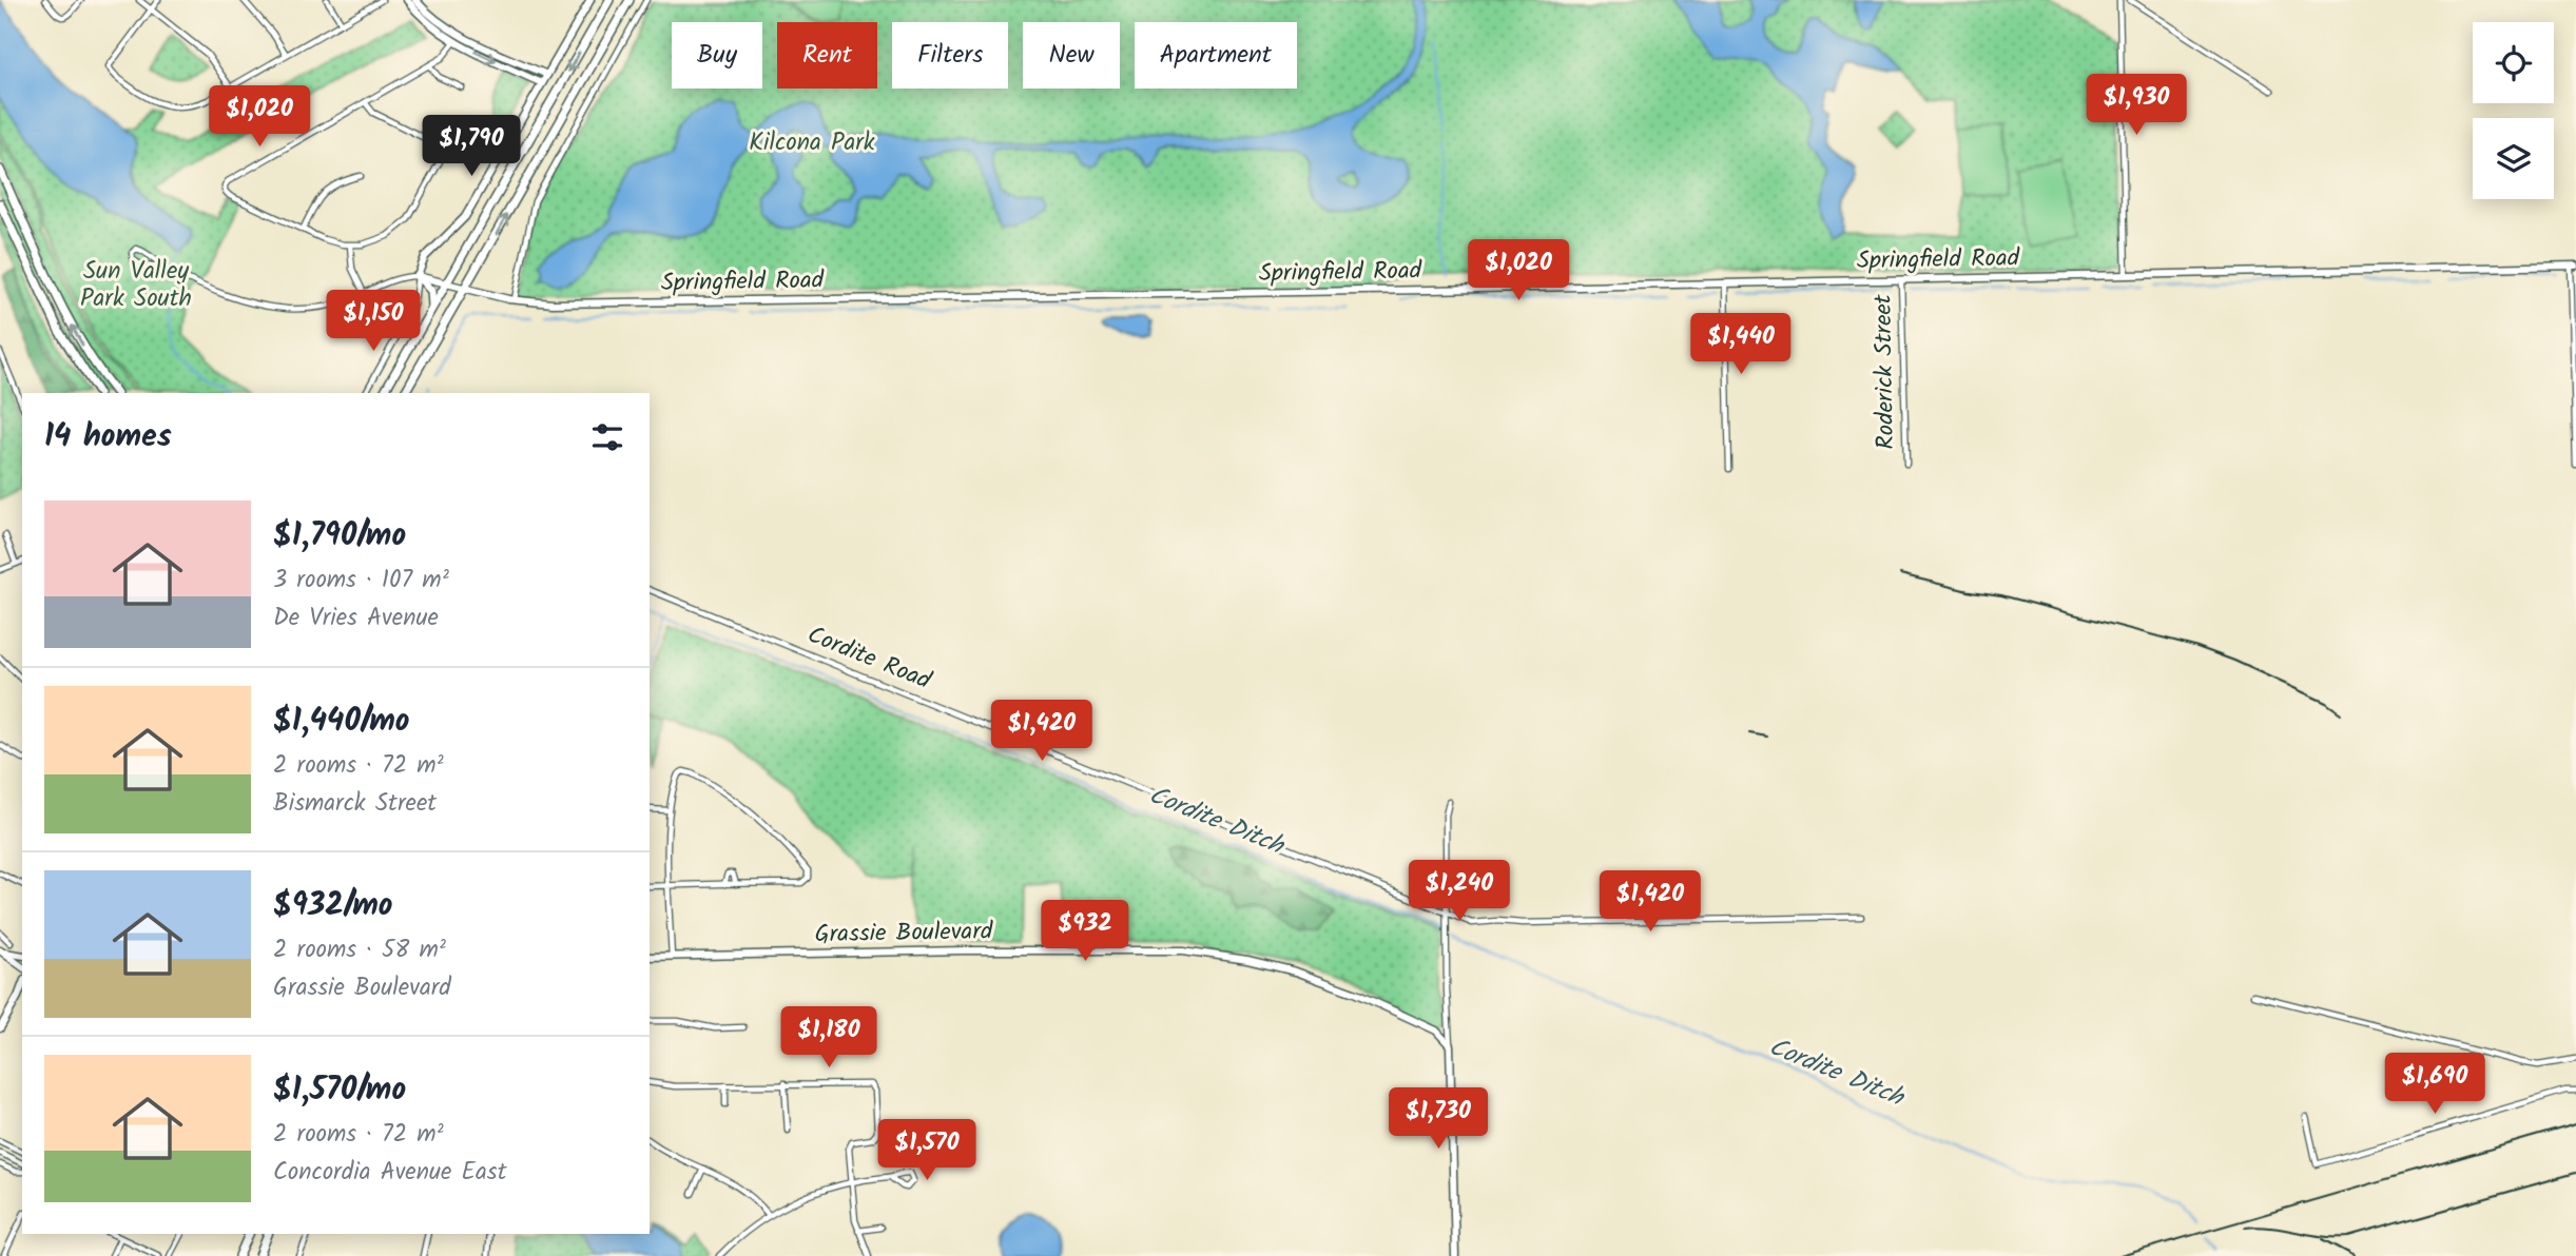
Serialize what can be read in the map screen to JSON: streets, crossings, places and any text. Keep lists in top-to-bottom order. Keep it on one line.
{"streets":{"street":["Springfield Road","Roderick Street","Cordite Road","Grassie Boulevard"]},"crossings":[["Springfield Road","Roderick Street"]],"water":["Cordite Ditch"],"parks":["Kilcona Park","Sun Valley Park South"],"page":{"chip":["Buy","Rent","Filters","New","Apartment"],"price":["$1,930","$1,020","$1,790","$1,020","$1,150","$1,440","$1,420","$1,240","$1,420","$932","$1,180","$1,690","$1,730","$1,570"],"heading":"14 homes","list":[{"name":"$1,790/mo","note":"3 rooms · 107 m² · De Vries Avenue"},{"name":"$1,440/mo","note":"2 rooms · 72 m² · Bismarck Street"},{"name":"$932/mo","note":"2 rooms · 58 m² · Grassie Boulevard"},{"name":"$1,570/mo","note":"2 rooms · 72 m² · Concordia Avenue East"}]}}
